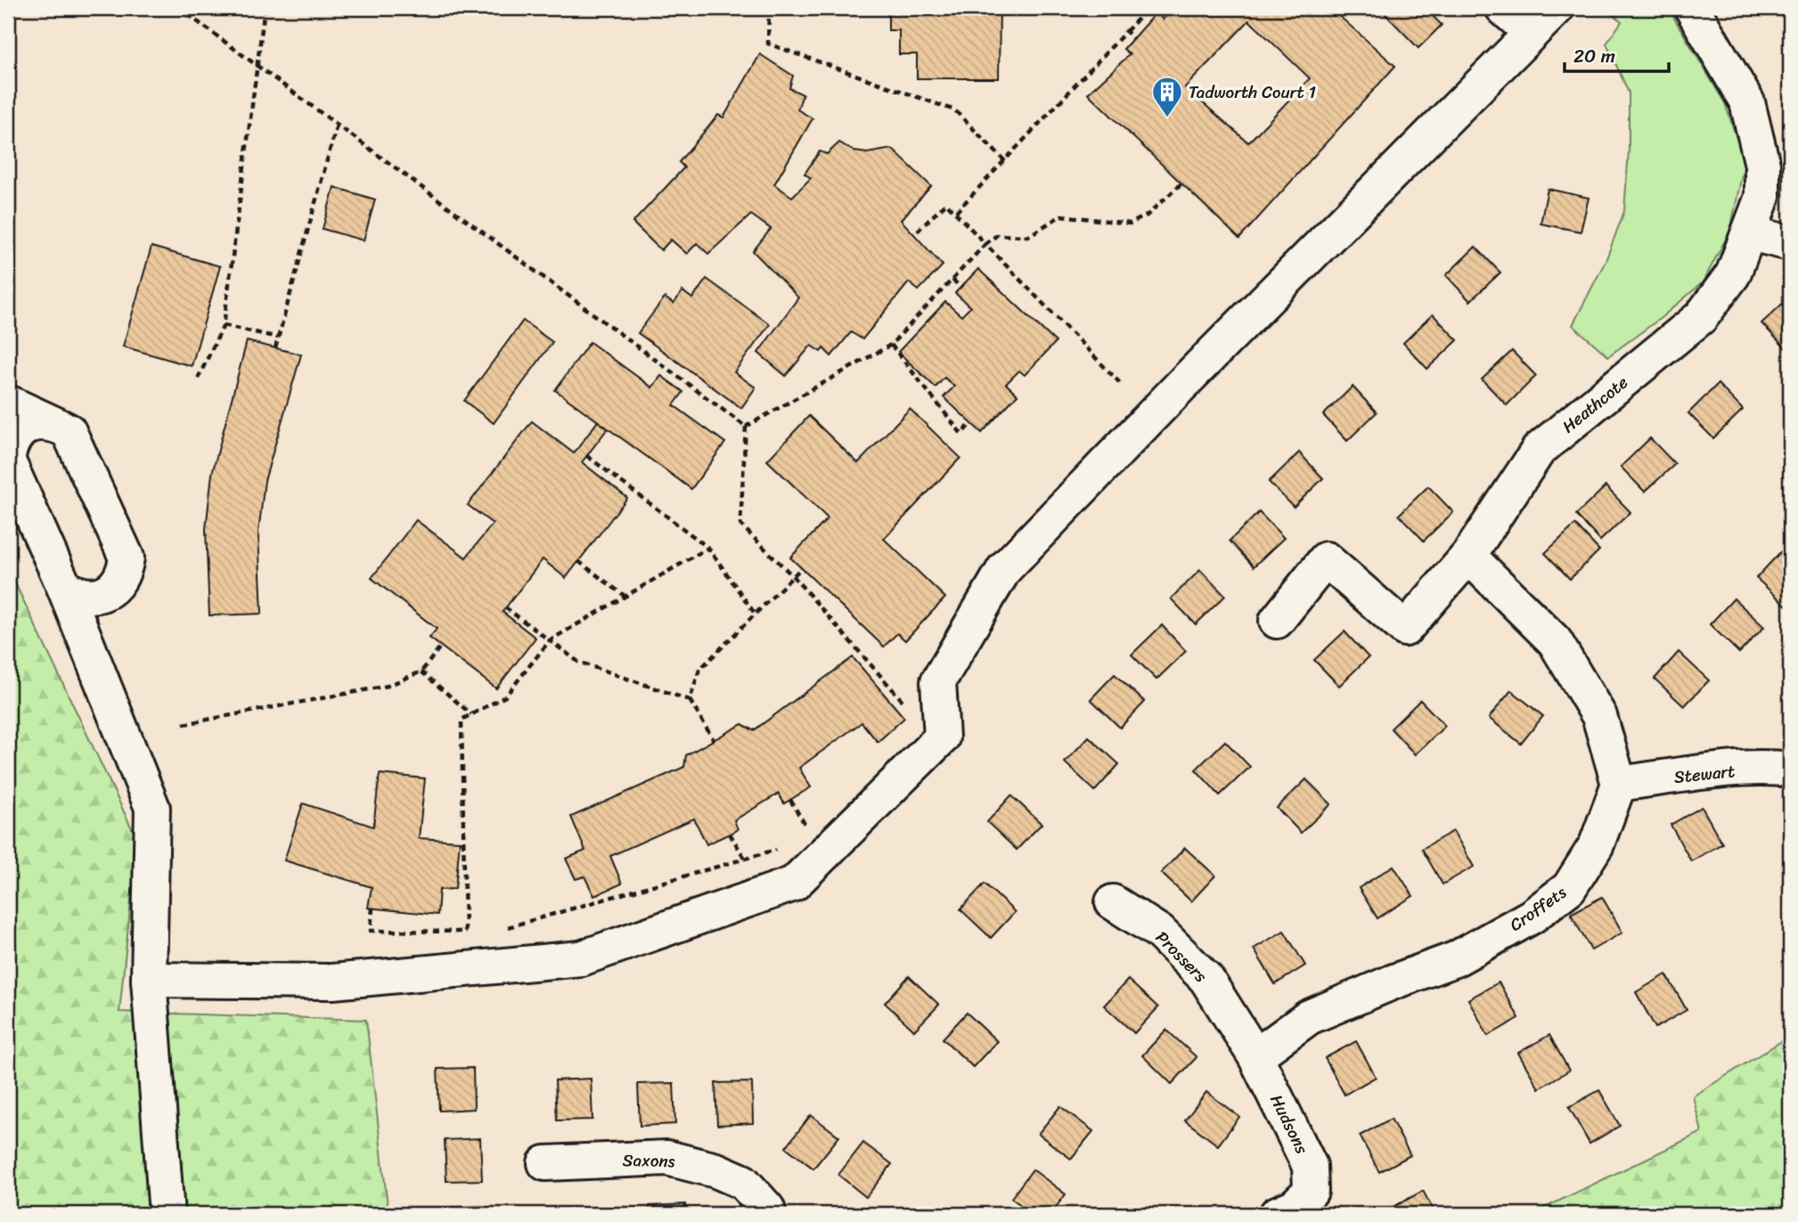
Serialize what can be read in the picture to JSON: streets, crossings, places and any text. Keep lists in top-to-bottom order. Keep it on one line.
{"streets":{"street":["Heathcote","Stewart","Croffets","Prossers","Hudsons","Saxons"]},"crossings":[["Stewart","Croffets"],["Croffets","Prossers"],["Croffets","Hudsons"],["Prossers","Hudsons"]],"places":{"building":["Tadworth Court 1"]},"scale_bar":"20 m"}
